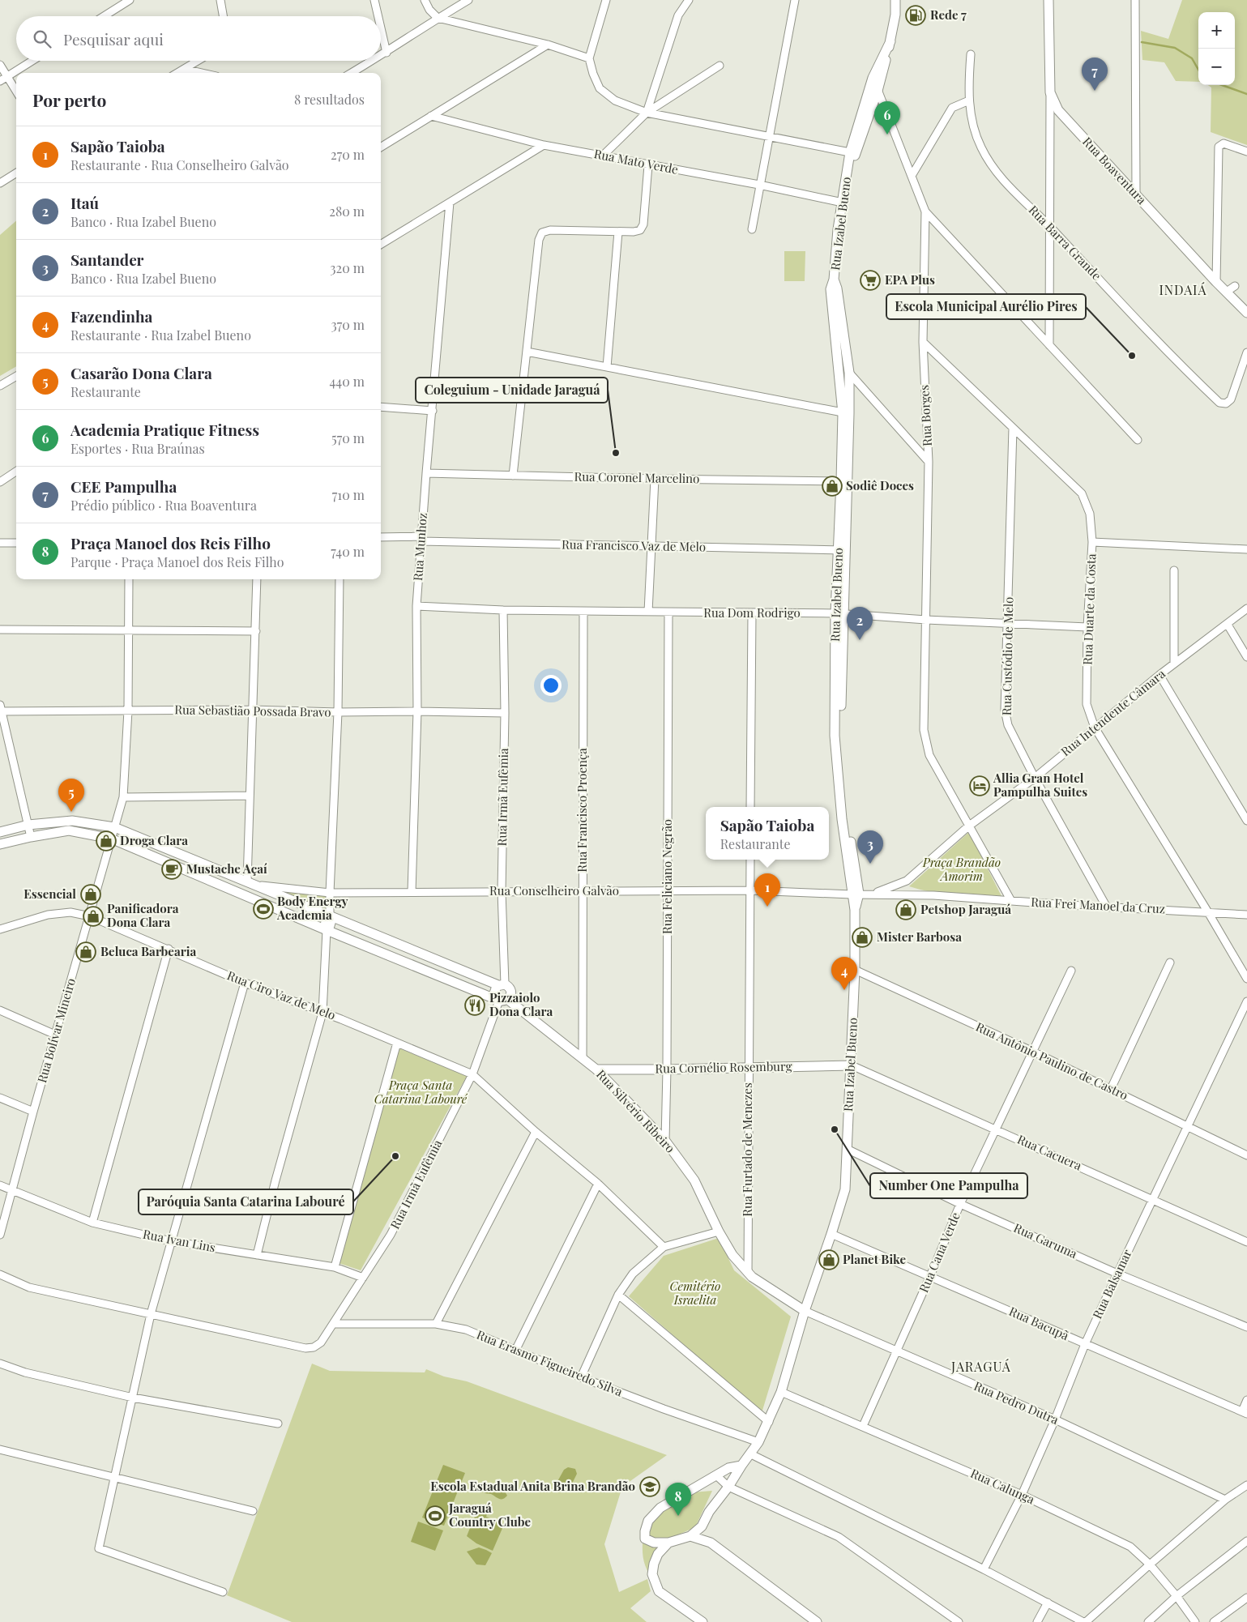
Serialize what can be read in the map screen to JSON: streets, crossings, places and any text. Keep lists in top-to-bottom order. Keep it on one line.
{"streets":{"street":["Rua Mato Verde","Rua Boaventura","Rua Izabel Bueno","Rua Barra Grande","Rua Borges","Rua Coronel Marcelino","Rua Francisco Vaz de Melo","Rua Munhoz","Rua Duarte da Costa","Rua Dom Rodrigo","Rua Custódio de Melo","Rua Sebastião Possada Bravo","Rua Intendente Câmara","Rua Irmã Eufêmia","Rua Francisco Proença","Rua Feliciano Negrão","Rua Conselheiro Galvão","Rua Frei Manoel da Cruz","Rua Ciro Vaz de Melo","Rua Bolívar Mineiro","Rua Antônio Paulino de Castro","Rua Cornélio Rosemburg","Rua Silvério Ribeiro","Rua Furtado de Menezes","Rua Cacuera","Rua Ivan Lins","Rua Garuma","Rua Cana Verde","Rua Balsamar","Rua Bacupã","Rua Erasmo Figueiredo Silva","Rua Pedro Dutra","Rua Calunga"]},"crossings":[["Rua Mato Verde","Rua Izabel Bueno"],["Rua Izabel Bueno","Rua Coronel Marcelino"],["Rua Izabel Bueno","Rua Francisco Vaz de Melo"],["Rua Izabel Bueno","Rua Dom Rodrigo"],["Rua Izabel Bueno","Rua Conselheiro Galvão"],["Rua Izabel Bueno","Rua Frei Manoel da Cruz"],["Rua Izabel Bueno","Rua Antônio Paulino de Castro"],["Rua Izabel Bueno","Rua Cornélio Rosemburg"],["Rua Izabel Bueno","Rua Silvério Ribeiro"],["Rua Izabel Bueno","Rua Cacuera"],["Rua Izabel Bueno","Rua Garuma"],["Rua Izabel Bueno","Rua Bacupã"],["Rua Izabel Bueno","Rua Erasmo Figueiredo Silva"],["Rua Izabel Bueno","Rua Pedro Dutra"],["Rua Izabel Bueno","Rua Calunga"],["Rua Borges","Rua Duarte da Costa"],["Rua Borges","Rua Dom Rodrigo"],["Rua Borges","Rua Intendente Câmara"],["Rua Borges","Rua Frei Manoel da Cruz"],["Rua Coronel Marcelino","Rua Munhoz"],["Rua Francisco Vaz de Melo","Rua Munhoz"],["Rua Munhoz","Rua Dom Rodrigo"],["Rua Munhoz","Rua Sebastião Possada Bravo"],["Rua Munhoz","Rua Conselheiro Galvão"],["Rua Duarte da Costa","Rua Dom Rodrigo"],["Rua Duarte da Costa","Rua Custódio de Melo"],["Rua Duarte da Costa","Rua Intendente Câmara"],["Rua Duarte da Costa","Rua Frei Manoel da Cruz"],["Rua Dom Rodrigo","Rua Custódio de Melo"],["Rua Dom Rodrigo","Rua Irmã Eufêmia"],["Rua Dom Rodrigo","Rua Francisco Proença"],["Rua Dom Rodrigo","Rua Feliciano Negrão"],["Rua Custódio de Melo","Rua Intendente Câmara"],["Rua Custódio de Melo","Rua Frei Manoel da Cruz"],["Rua Sebastião Possada Bravo","Rua Irmã Eufêmia"],["Rua Sebastião Possada Bravo","Rua Bolívar Mineiro"],["Rua Intendente Câmara","Rua Frei Manoel da Cruz"],["Rua Irmã Eufêmia","Rua Conselheiro Galvão"],["Rua Irmã Eufêmia","Rua Ciro Vaz de Melo"],["Rua Irmã Eufêmia","Rua Silvério Ribeiro"],["Rua Irmã Eufêmia","Rua Ivan Lins"],["Rua Irmã Eufêmia","Rua Erasmo Figueiredo Silva"],["Rua Francisco Proença","Rua Conselheiro Galvão"],["Rua Francisco Proença","Rua Silvério Ribeiro"],["Rua Feliciano Negrão","Rua Conselheiro Galvão"],["Rua Feliciano Negrão","Rua Cornélio Rosemburg"],["Rua Feliciano Negrão","Rua Silvério Ribeiro"],["Rua Conselheiro Galvão","Rua Frei Manoel da Cruz"],["Rua Conselheiro Galvão","Rua Furtado de Menezes"],["Rua Ciro Vaz de Melo","Rua Bolívar Mineiro"],["Rua Bolívar Mineiro","Rua Silvério Ribeiro"],["Rua Bolívar Mineiro","Rua Ivan Lins"],["Rua Antônio Paulino de Castro","Rua Cana Verde"],["Rua Antônio Paulino de Castro","Rua Balsamar"],["Rua Cornélio Rosemburg","Rua Silvério Ribeiro"],["Rua Cornélio Rosemburg","Rua Furtado de Menezes"],["Rua Cornélio Rosemburg","Rua Cacuera"],["Rua Silvério Ribeiro","Rua Furtado de Menezes"],["Rua Silvério Ribeiro","Rua Pedro Dutra"],["Rua Cacuera","Rua Cana Verde"],["Rua Cacuera","Rua Balsamar"],["Rua Garuma","Rua Cana Verde"],["Rua Garuma","Rua Balsamar"],["Rua Cana Verde","Rua Bacupã"],["Rua Cana Verde","Rua Pedro Dutra"],["Rua Cana Verde","Rua Calunga"],["Rua Balsamar","Rua Bacupã"],["Rua Balsamar","Rua Pedro Dutra"],["Rua Balsamar","Rua Calunga"]],"districts":["INDAIÁ","JARAGUÁ"],"parks":["Praça Brandão Amorim","Praça Santa Catarina Labouré","Cemitério Israelita"],"places":{"fuel station":["Rede 7"],"supermarket":["EPA Plus"],"other":["Escola Municipal Aurélio Pires","Coleguium - Unidade Jaraguá","Number One Pampulha","Paróquia Santa Catarina Labouré"],"shop":["Sodiê Doces","Droga Clara","Essencial","Petshop Jaraguá","Panificadora Dona Clara","Mister Barbosa","Beluca Barbearia","Planet Bike"],"hotel":["Allia Gran Hotel Pampulha Suites"],"cafe":["Mustache Açaí"],"sports":["Body Energy Academia","Jaraguá Country Clube"],"restaurant":["Pizzaiolo Dona Clara"],"school or university":["Escola Estadual Anita Brina Brandão"]},"page":{"map_buttons":["+","−"],"search":"Pesquisar aqui","pins":["7","6","2","5","3","1","4","8"],"heading":["Por perto","8 resultados"],"list":[{"mark":"1","name":"Sapão Taioba","note":"Restaurante · Rua Conselheiro Galvão","value":"270 m"},{"mark":"2","name":"Itaú","note":"Banco · Rua Izabel Bueno","value":"280 m"},{"mark":"3","name":"Santander","note":"Banco · Rua Izabel Bueno","value":"320 m"},{"mark":"4","name":"Fazendinha","note":"Restaurante · Rua Izabel Bueno","value":"370 m"},{"mark":"5","name":"Casarão Dona Clara","note":"Restaurante","value":"440 m"},{"mark":"6","name":"Academia Pratique Fitness","note":"Esportes · Rua Braúnas","value":"570 m"},{"mark":"7","name":"CEE Pampulha","note":"Prédio público · Rua Boaventura","value":"710 m"},{"mark":"8","name":"Praça Manoel dos Reis Filho","note":"Parque · Praça Manoel dos Reis Filho","value":"740 m"}],"popup":["Sapão Taioba","Restaurante"]}}
